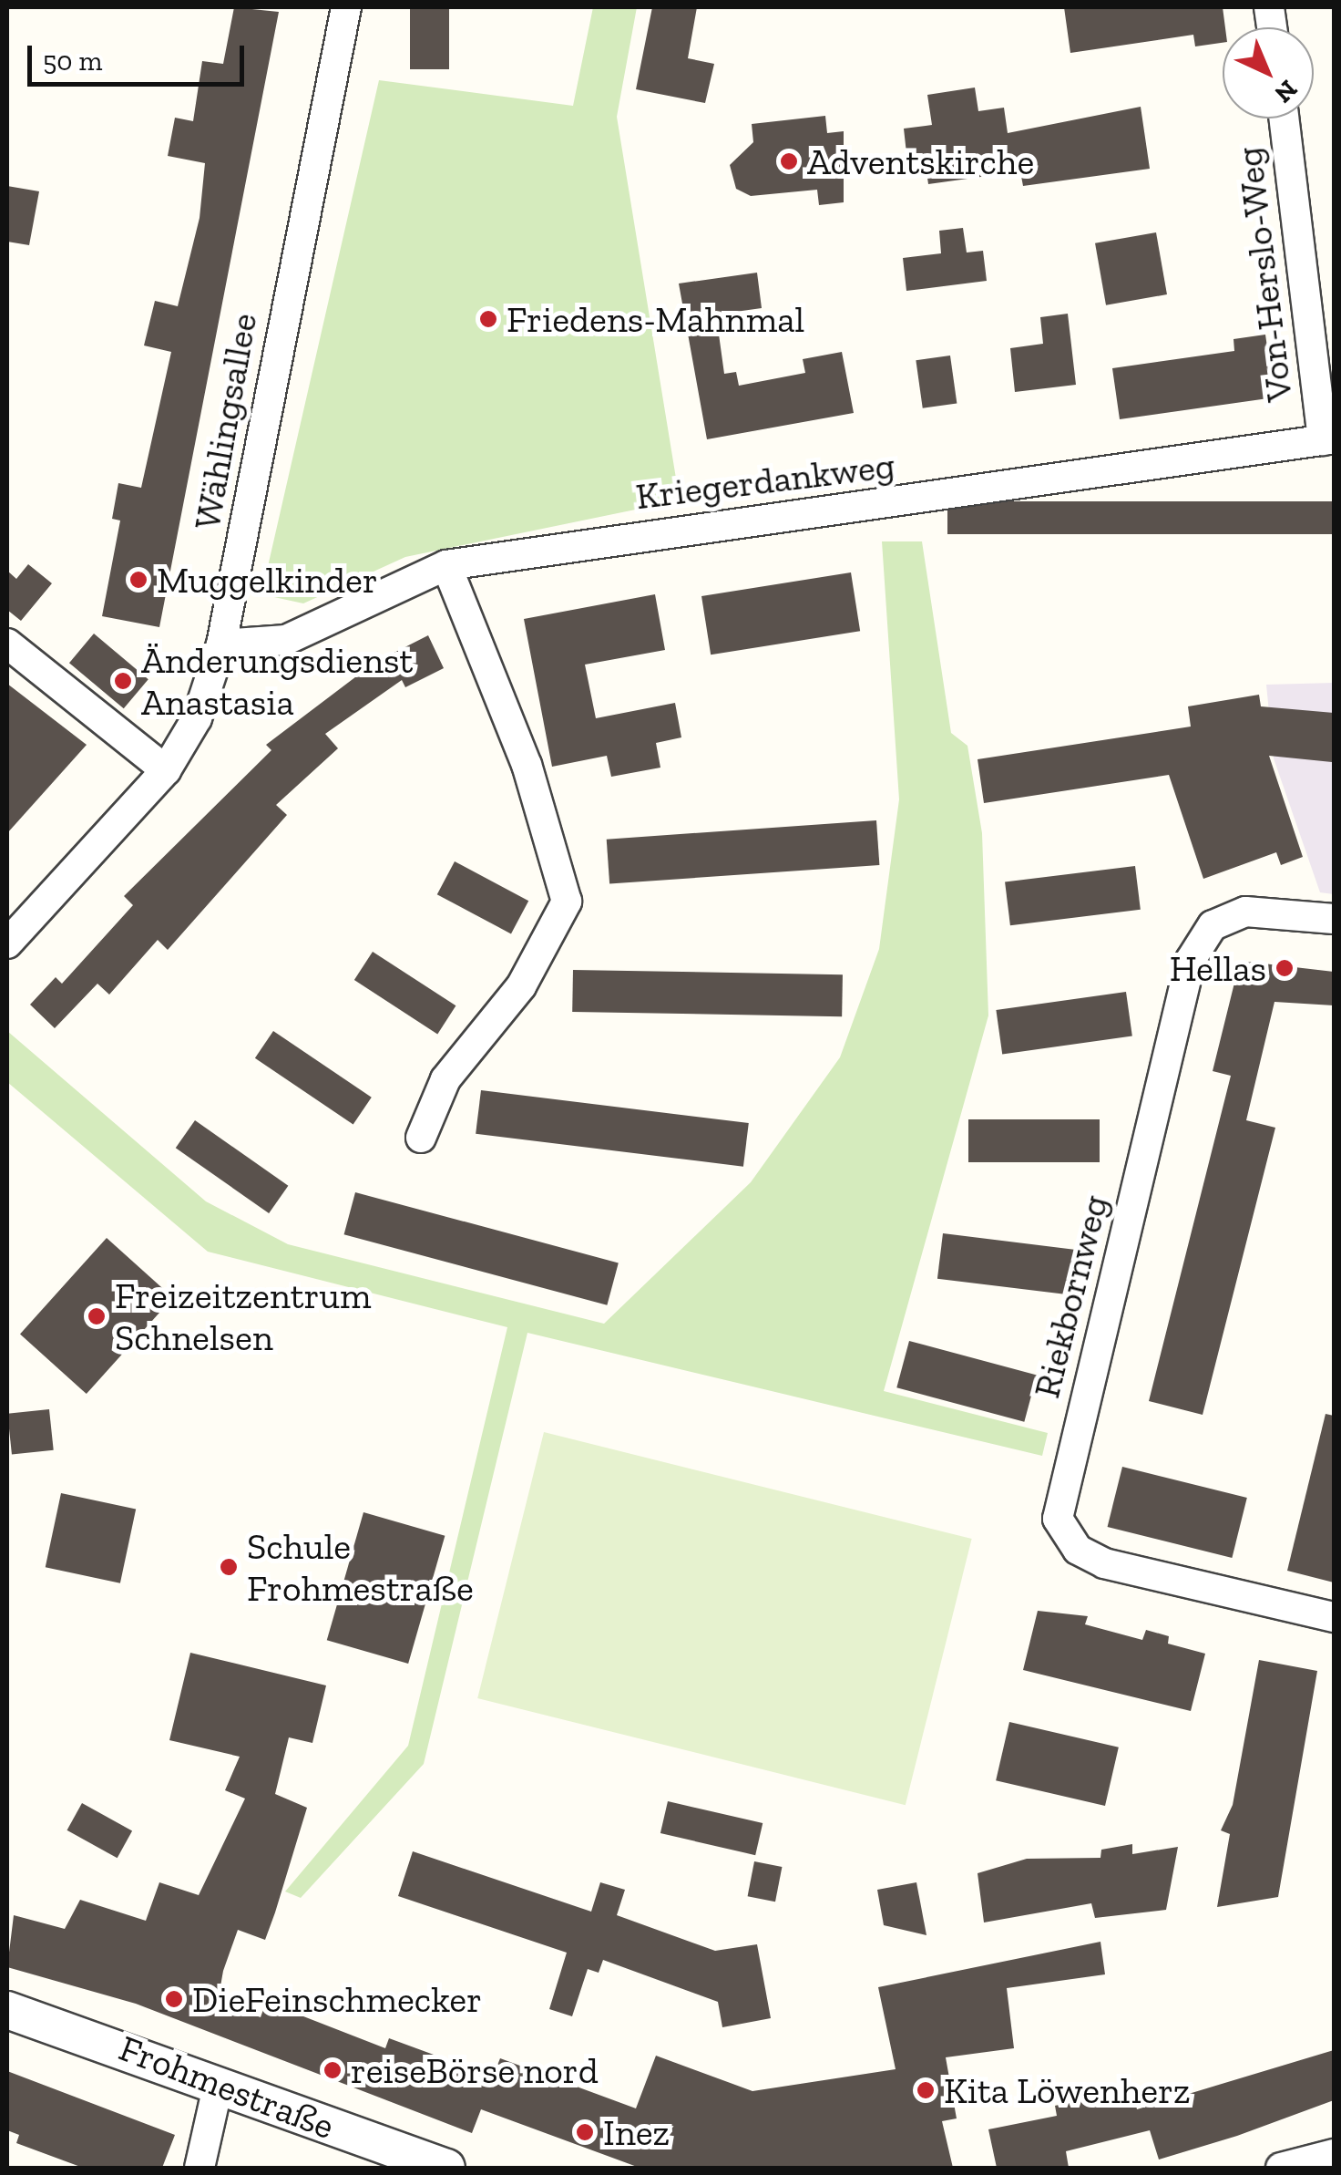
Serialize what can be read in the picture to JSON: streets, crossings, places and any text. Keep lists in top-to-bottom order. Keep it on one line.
{"streets":{"street":["Von-Herslo-Weg","Wählingsallee","Kriegerdankweg","Riekbornweg","Frohmestraße"]},"crossings":[["Von-Herslo-Weg","Kriegerdankweg"],["Wählingsallee","Kriegerdankweg"]],"places":["Adventskirche","Friedens-Mahnmal","Muggelkinder","Änderungsdienst Anastasia","Hellas","Freizeitzentrum Schnelsen","Schule Frohmestraße","DieFeinschmecker","reiseBörse nord","Kita Löwenherz","Inez"],"scale_bar":"50 m","north":"bottom right"}
